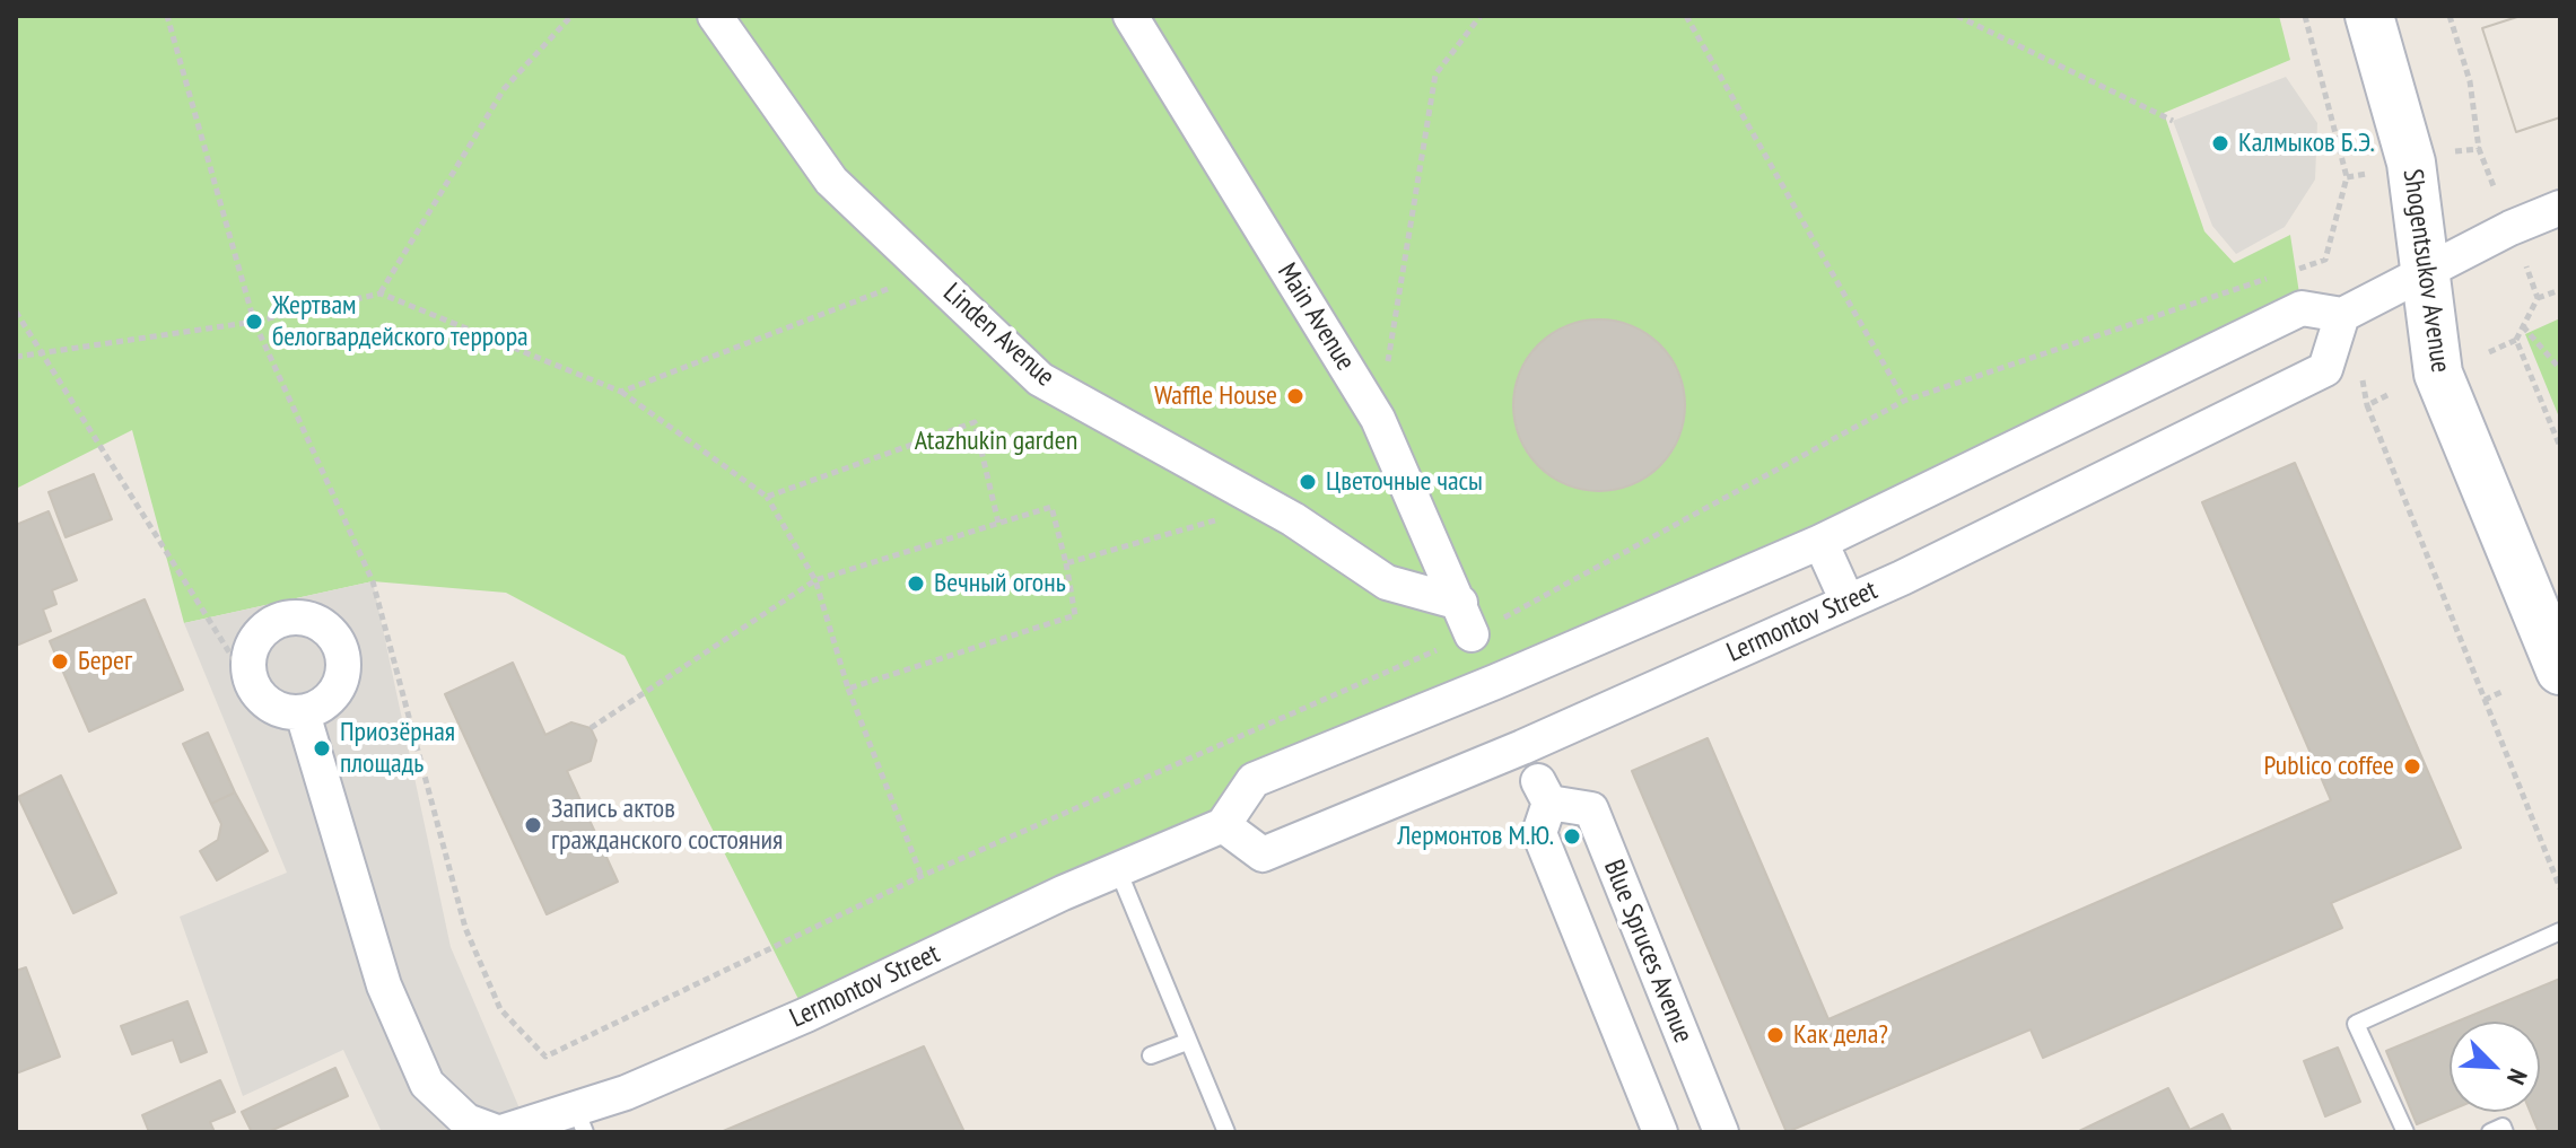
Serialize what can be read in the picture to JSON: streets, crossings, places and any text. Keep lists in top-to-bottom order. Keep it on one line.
{"streets":{"main road":["Shogentsukov Avenue"],"street":["Main Avenue","Linden Avenue","Lermontov Street","Blue Spruces Avenue"]},"crossings":[["Main Avenue","Linden Avenue"]],"parks":["Atazhukin garden"],"places":["Калмыков Б.Э.","Жертвам белогвардейского террора","Waffle House","Цветочные часы","Вечный огонь","Берег","Приозёрная площадь","Publico coffee","Запись актов гражданского состояния","Лермонтов М.Ю.","Как дела?"],"north":"bottom right"}
